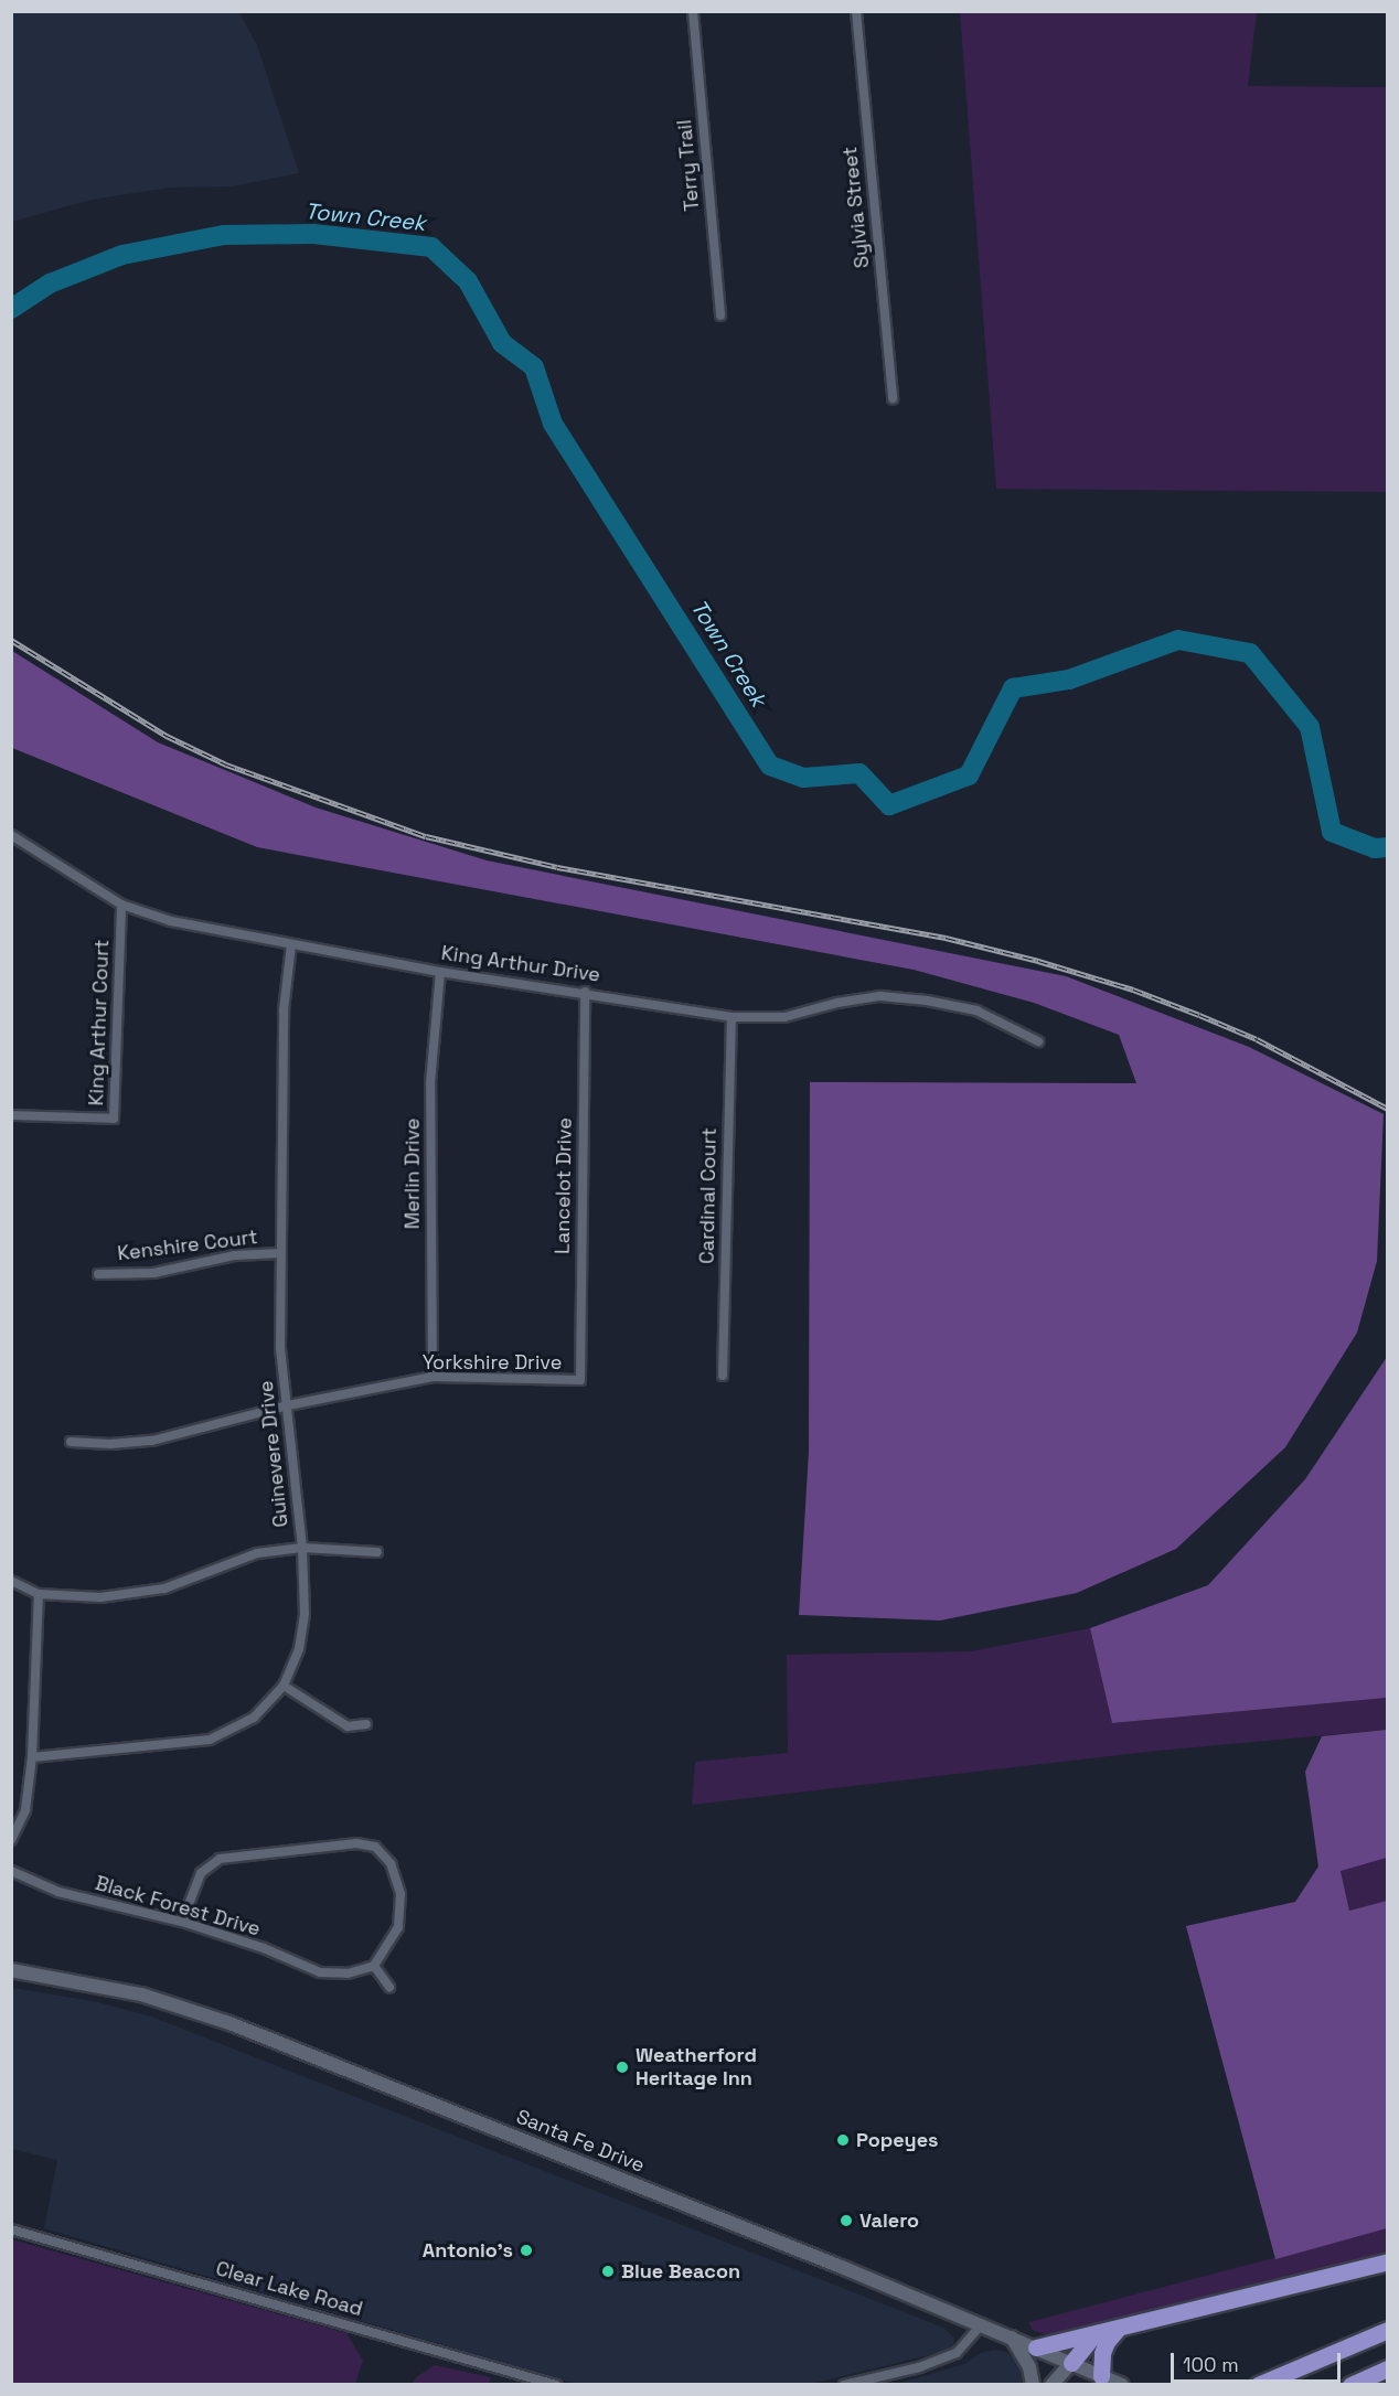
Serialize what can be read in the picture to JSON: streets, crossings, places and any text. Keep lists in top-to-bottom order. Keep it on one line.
{"streets":{"main road":["Santa Fe Drive"],"street":["Terry Trail","Sylvia Street","King Arthur Drive","King Arthur Court","Merlin Drive","Lancelot Drive","Cardinal Court","Kenshire Court","Yorkshire Drive","Guinevere Drive","Black Forest Drive","Clear Lake Road"]},"crossings":[["King Arthur Drive","King Arthur Court"],["King Arthur Drive","Merlin Drive"],["King Arthur Drive","Lancelot Drive"],["King Arthur Drive","Cardinal Court"],["King Arthur Drive","Guinevere Drive"],["Merlin Drive","Yorkshire Drive"],["Lancelot Drive","Yorkshire Drive"],["Kenshire Court","Guinevere Drive"],["Yorkshire Drive","Guinevere Drive"]],"water":["Town Creek"],"places":["Weatherford Heritage Inn","Popeyes","Valero","Antonio's","Blue Beacon"],"scale_bar":"100 m"}
